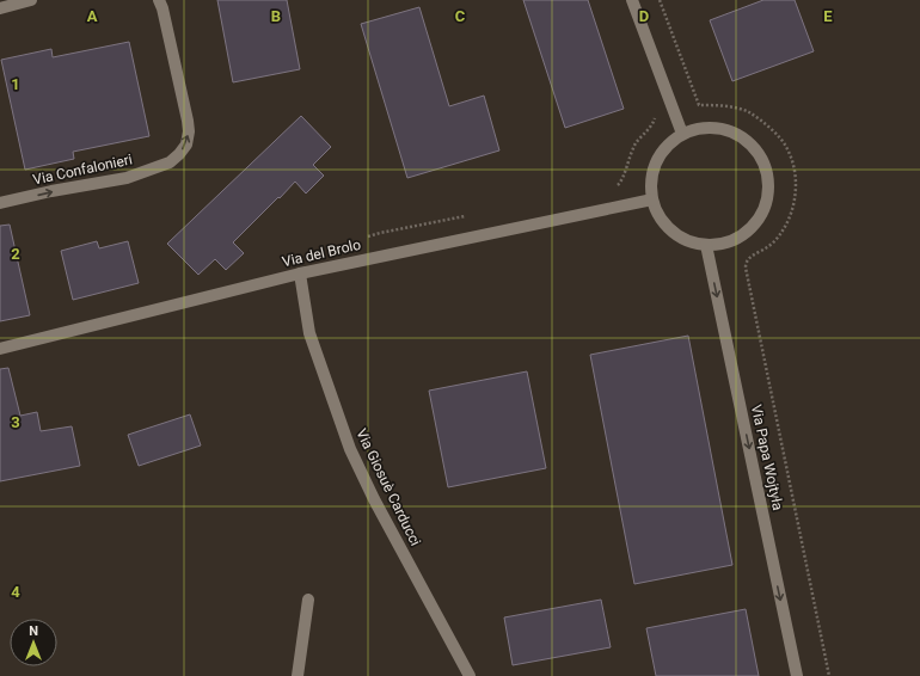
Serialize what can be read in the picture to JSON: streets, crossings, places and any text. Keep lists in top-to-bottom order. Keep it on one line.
{"streets":{"street":["Via Confalonieri","Via del Brolo","Via Papa Wojtyła","Via Giosuè Carducci"]},"crossings":[["Via del Brolo","Via Papa Wojtyła"],["Via del Brolo","Via Giosuè Carducci"]],"one_way":["Via Papa Wojtyła"],"north":"top","grid":{"columns":["A","B","C","D","E"],"rows":["1","2","3","4"]}}
